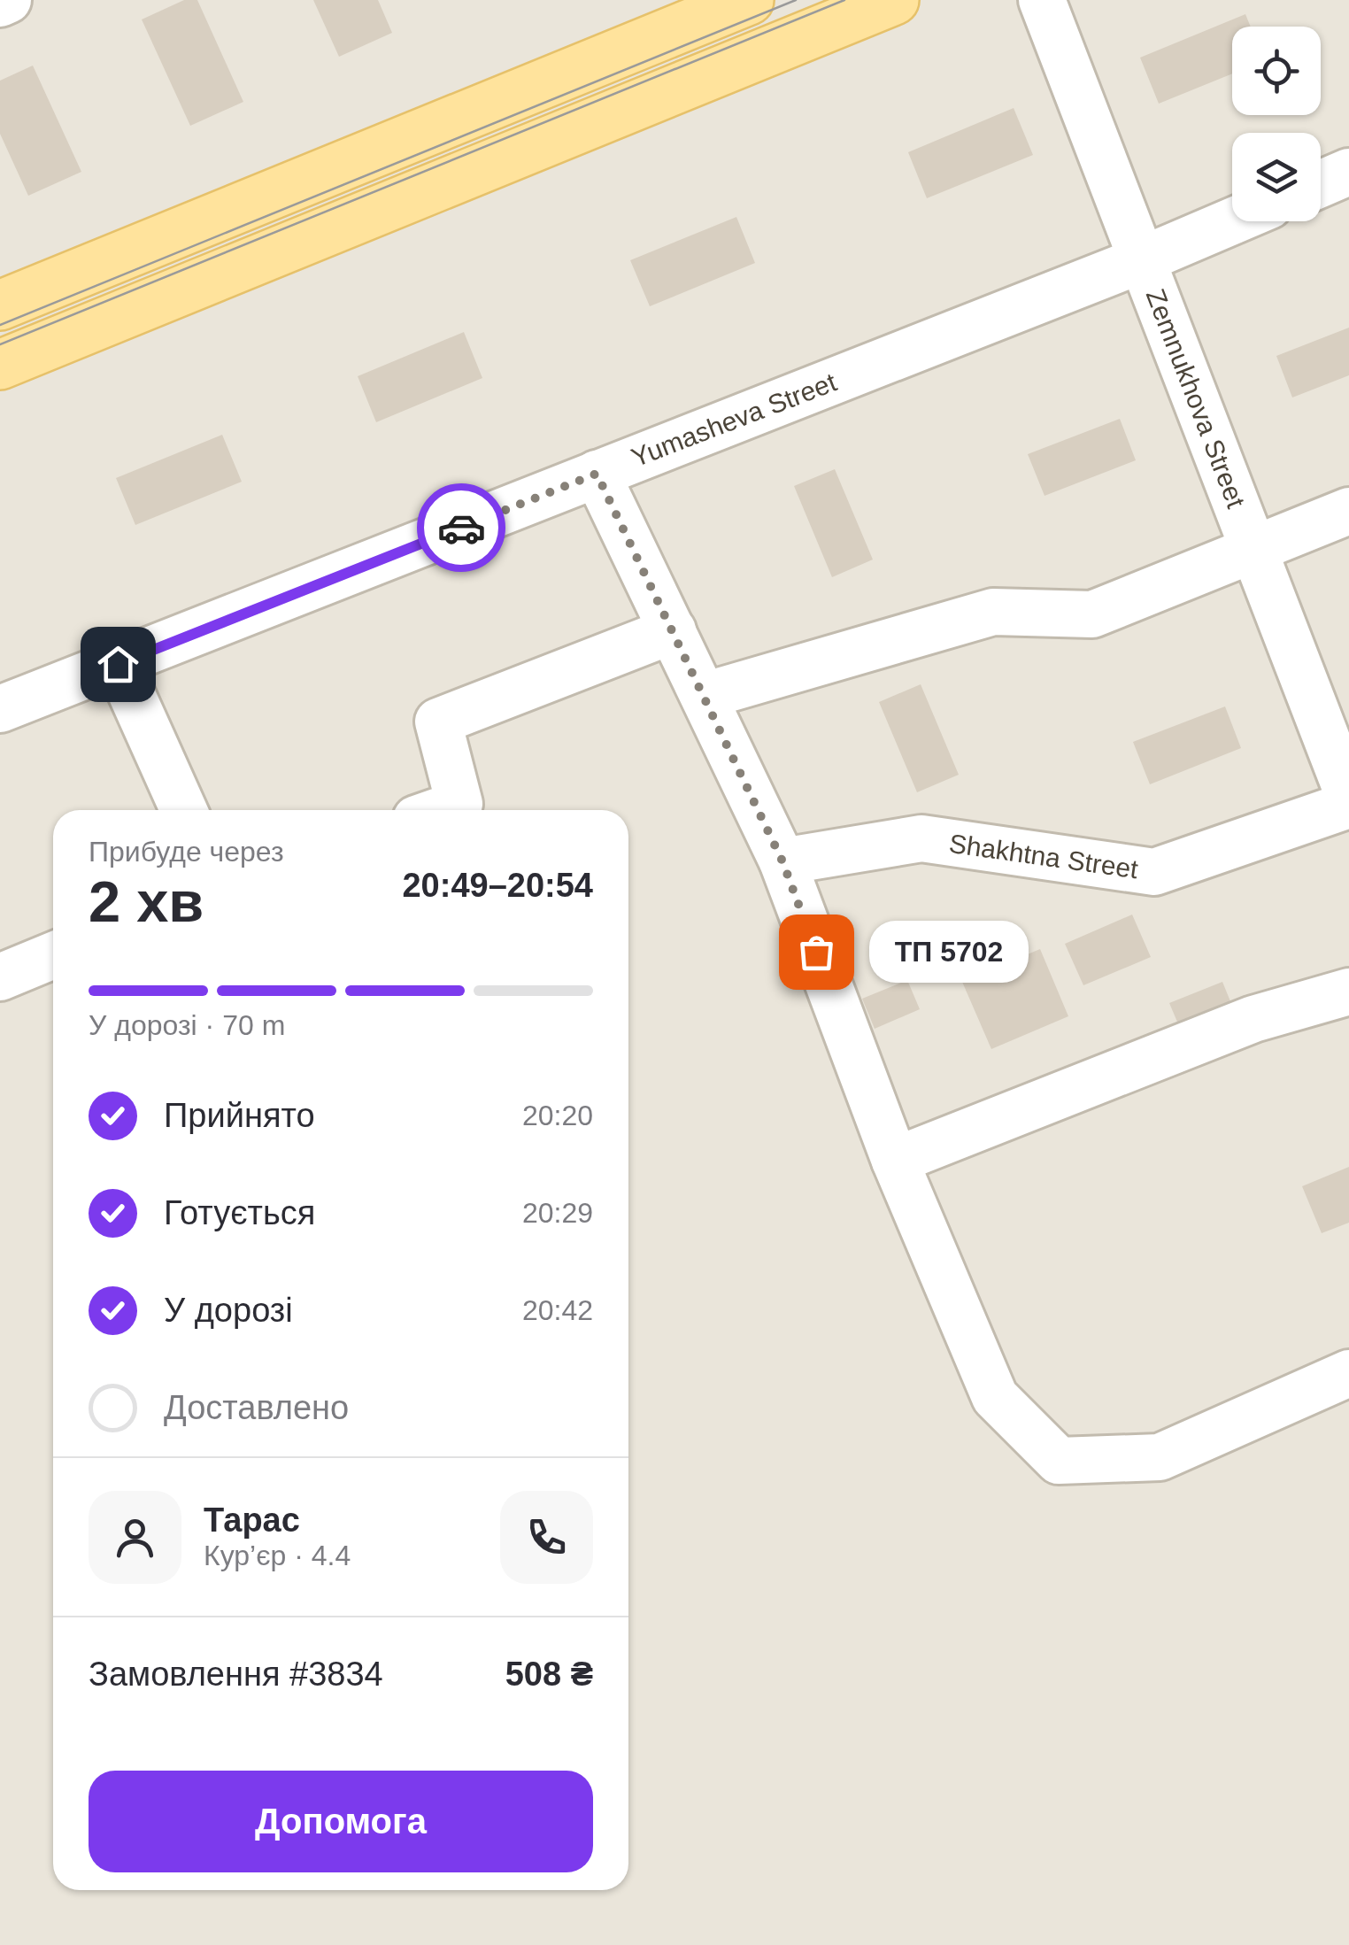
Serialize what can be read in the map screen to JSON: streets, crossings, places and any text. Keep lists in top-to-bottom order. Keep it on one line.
{"streets":{"street":["Zemnukhova Street","Yumasheva Street","Shakhtna Street"]},"crossings":[["Zemnukhova Street","Yumasheva Street"]],"places":["ТП 5702"],"page":{"heading":["2 хв","Прибуде через","20:49–20:54"],"panel":["Тарас","Кур’єр · 4.4","Замовлення #3834","508 ₴"],"bubble":"ТП 5702","bar":"У дорозі · 70 m","list":[["Прийнято","20:20"],["Готується","20:29"],["У дорозі","20:42"],"Доставлено"],"buttons":"Допомога"}}
